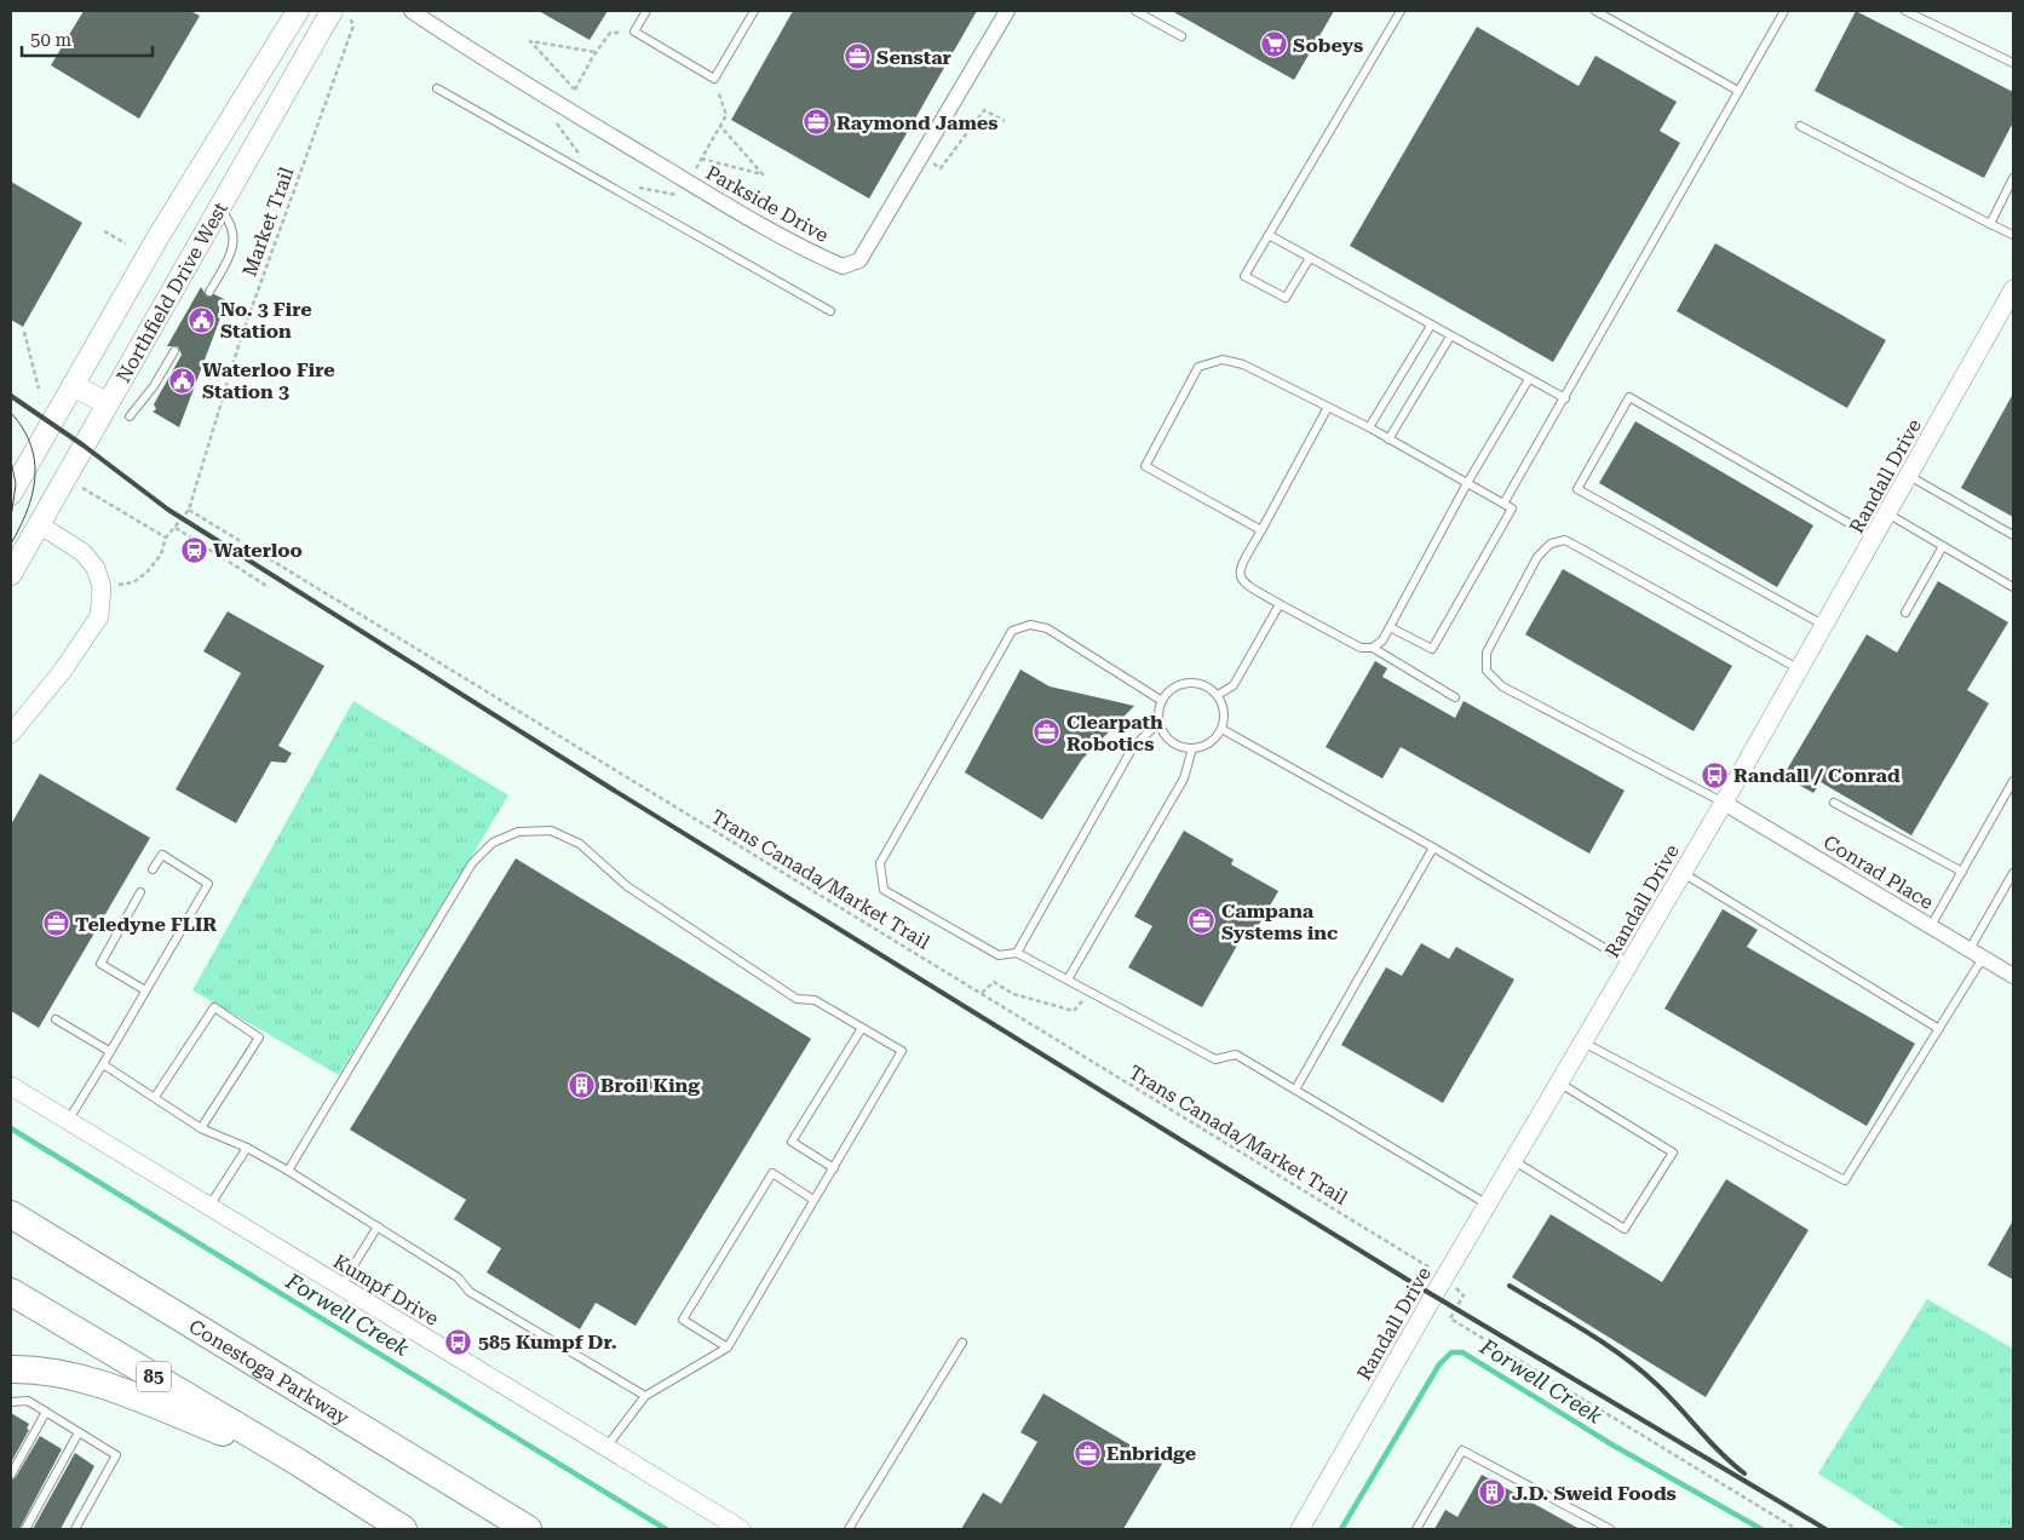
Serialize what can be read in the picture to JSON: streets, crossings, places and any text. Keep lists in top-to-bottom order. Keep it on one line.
{"streets":{"highway":["Conestoga Parkway","85"],"main road":["Northfield Drive West"],"street":["Parkside Drive","Randall Drive","Conrad Place","Kumpf Drive"],"path":["Market Trail","Trans Canada/Market Trail"]},"crossings":[["Market Trail","Northfield Drive West"],["Market Trail","Trans Canada/Market Trail"],["Randall Drive","Conrad Place"]],"water":["Forwell Creek"],"places":{"supermarket":["Sobeys"],"office":["Senstar","Raymond James","Clearpath Robotics","Campana Systems inc","Teledyne FLIR","Enbridge"],"public building":["No. 3 Fire Station","Waterloo Fire Station 3"],"station":["Waterloo"],"bus stop":["Randall / Conrad","585 Kumpf Dr."],"building":["Broil King","J.D. Sweid Foods"]},"scale_bar":"50 m"}
